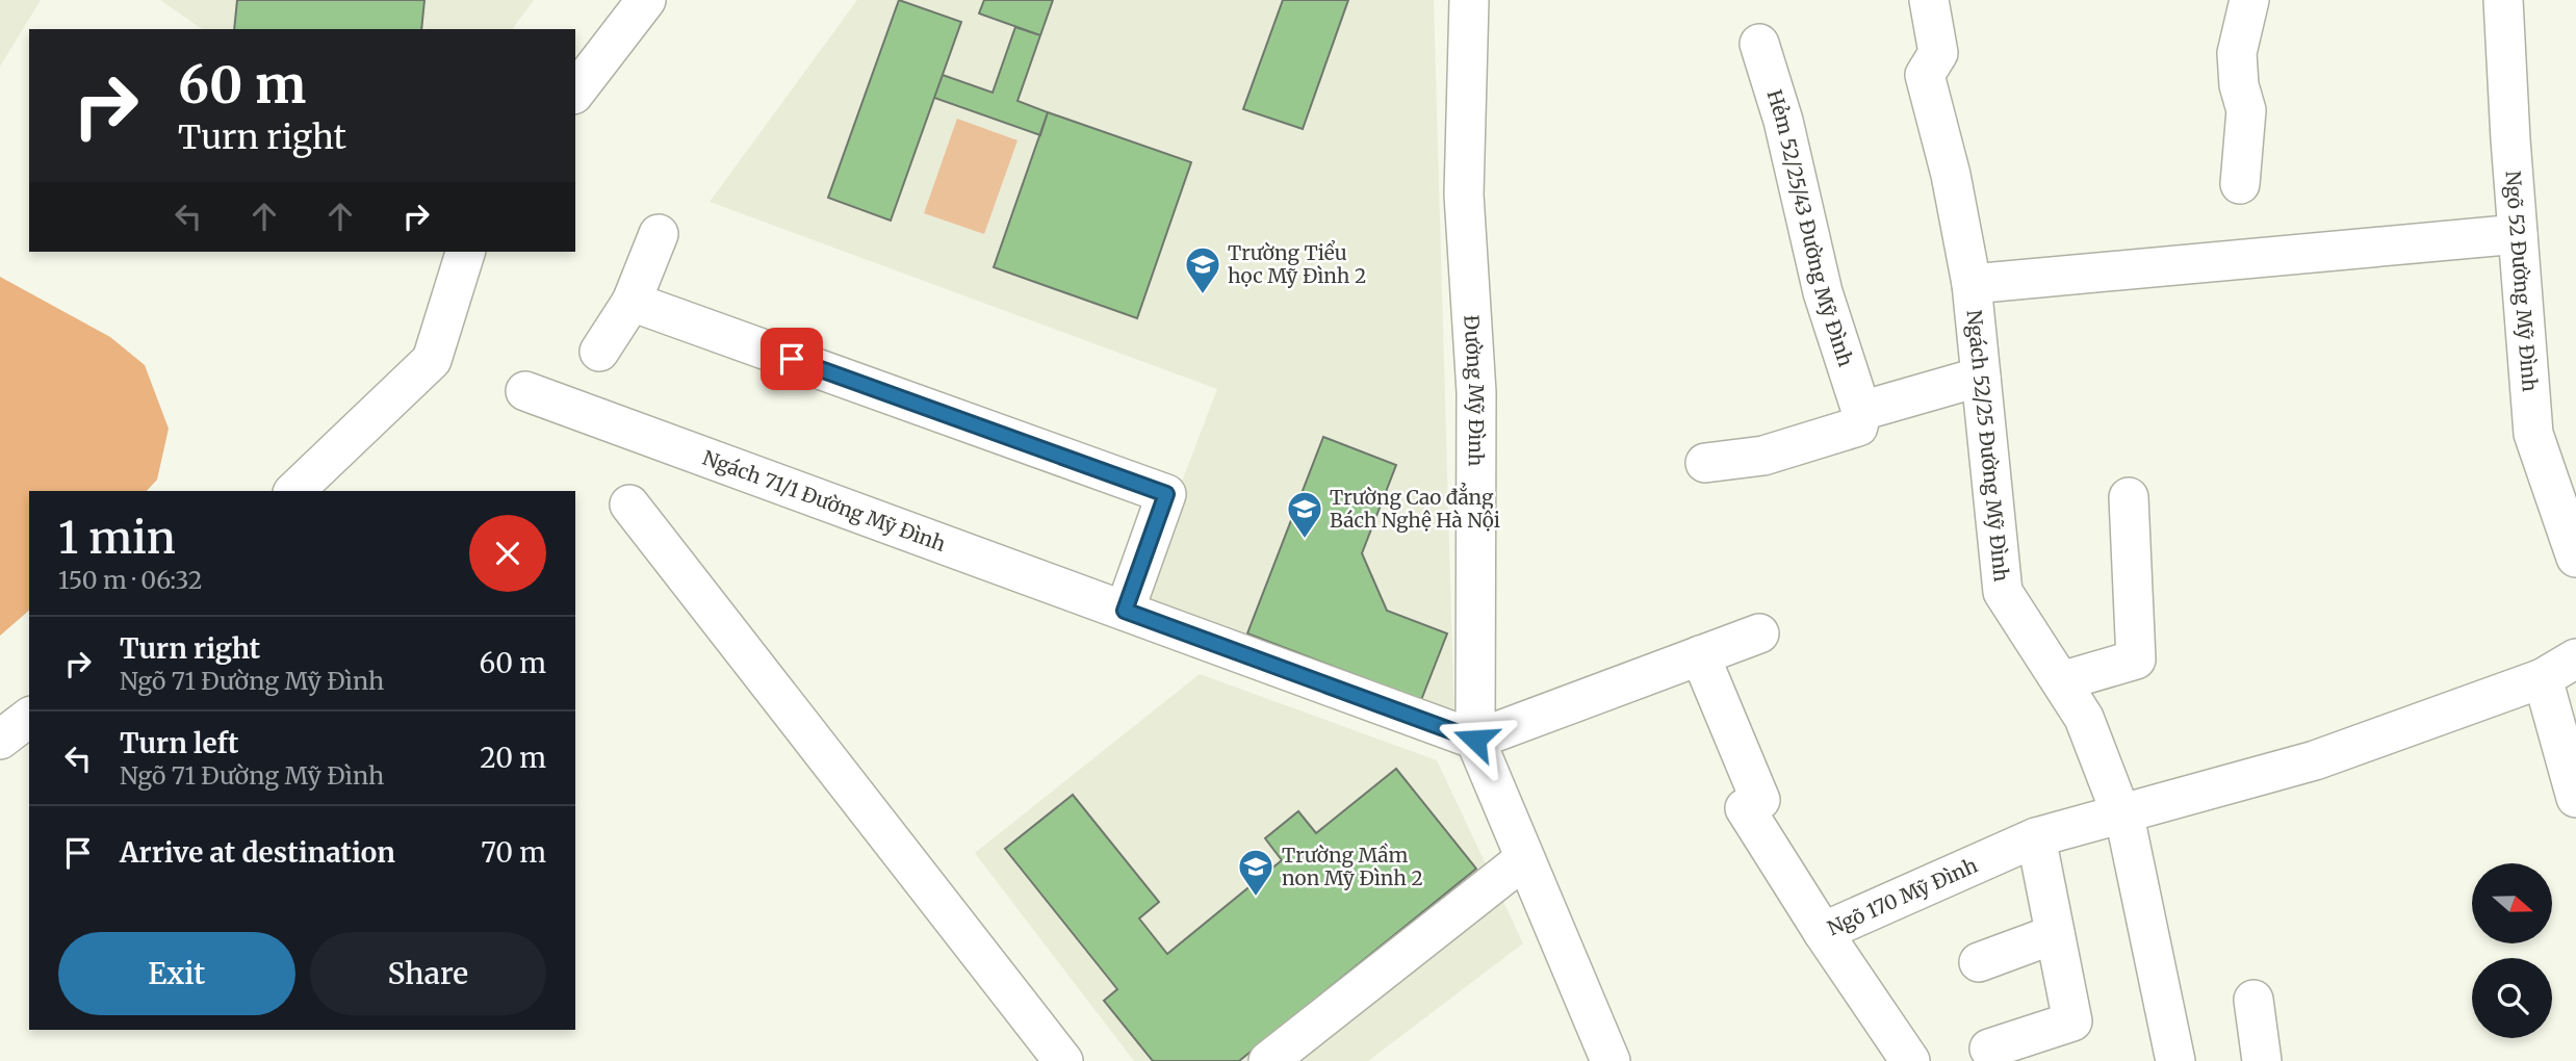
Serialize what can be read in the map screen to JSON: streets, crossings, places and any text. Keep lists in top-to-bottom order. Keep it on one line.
{"streets":{"street":["Hẻm 52/25/43 Đường Mỹ Đình","Ngõ 52 Đường Mỹ Đình","Đường Mỹ Đình","Ngách 52/25 Đường Mỹ Đình","Ngách 71/1 Đường Mỹ Đình","Ngõ 170 Mỹ Đình"]},"crossings":[["Ngõ 52 Đường Mỹ Đình","Ngách 52/25 Đường Mỹ Đình"],["Đường Mỹ Đình","Ngách 71/1 Đường Mỹ Đình"],["Ngách 52/25 Đường Mỹ Đình","Ngõ 170 Mỹ Đình"]],"places":{"school or university":["Trường Tiểu học Mỹ Đình 2","Trường Cao đẳng Bách Nghệ Hà Nội","Trường Mầm non Mỹ Đình 2"]},"north":"right","page":{"turn":["60 m","Turn right"],"heading":["1 min","150 m · 06:32"],"list":[{"name":"Turn right","note":"Ngõ 71 Đường Mỹ Đình","value":"60 m"},{"name":"Turn left","note":"Ngõ 71 Đường Mỹ Đình","value":"20 m"},{"name":"Arrive at destination","value":"70 m"}],"buttons":["Exit","Share"]}}
